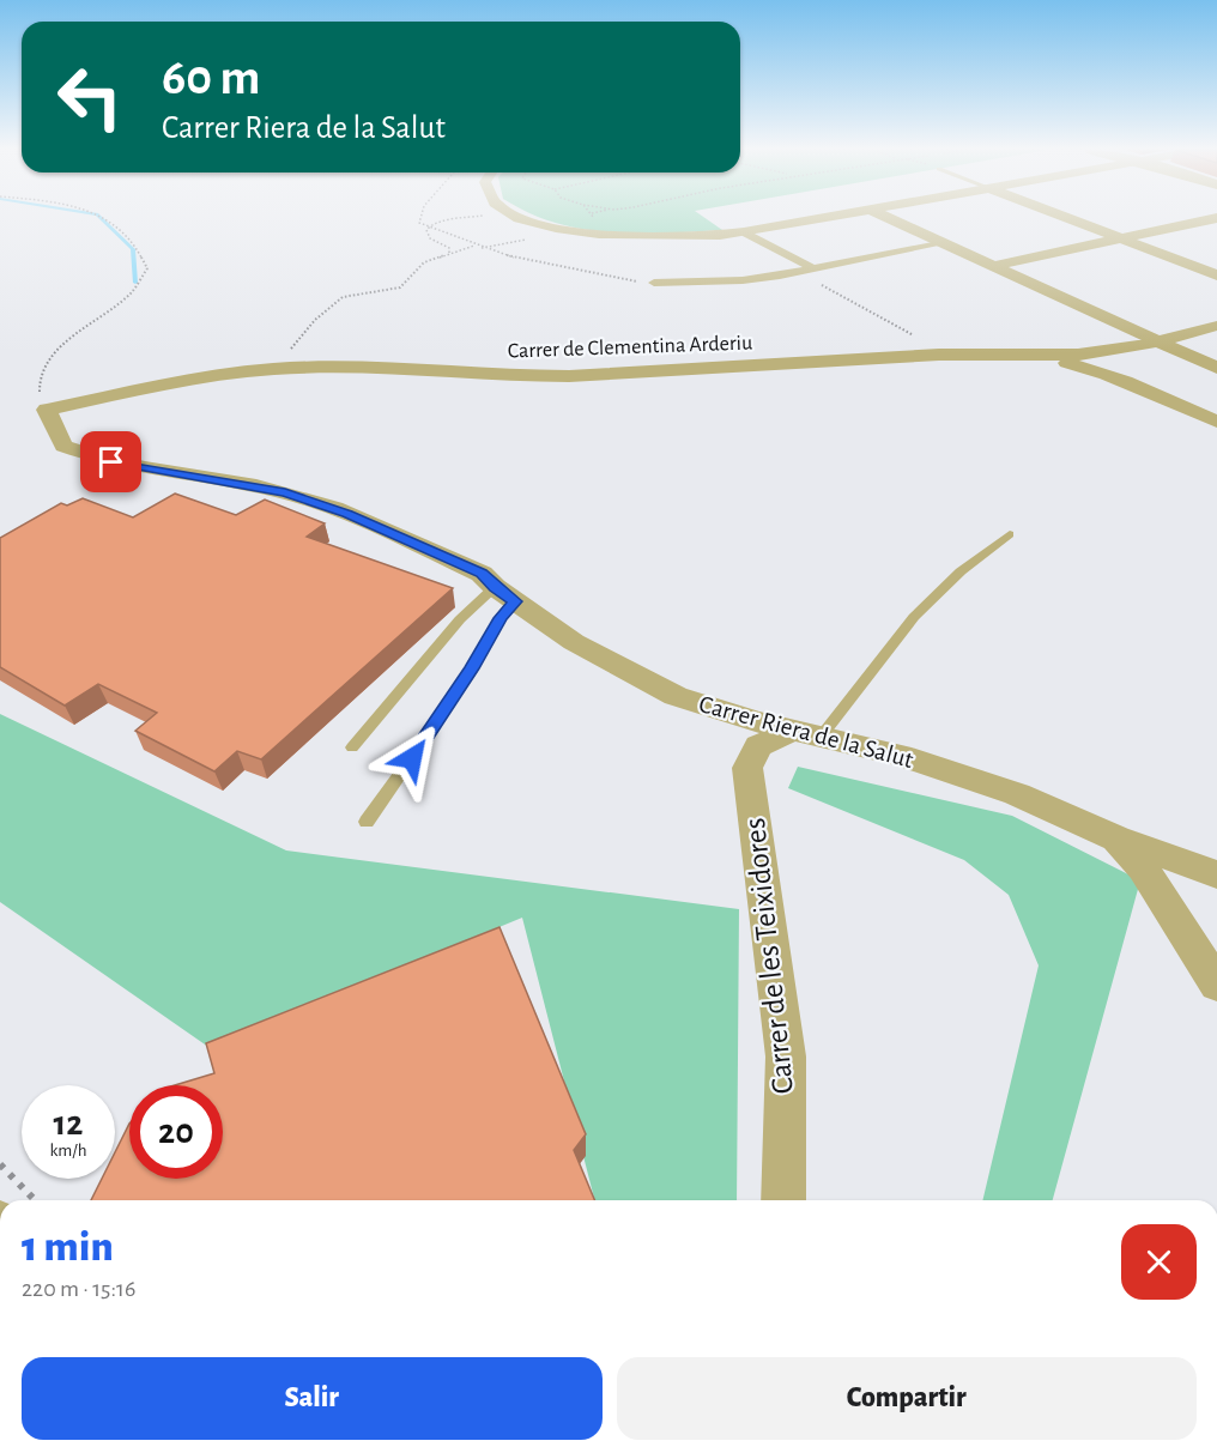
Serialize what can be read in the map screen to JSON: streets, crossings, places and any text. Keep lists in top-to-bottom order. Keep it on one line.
{"streets":{"street":["Carrer de Clementina Arderiu","Carrer Riera de la Salut","Carrer de les Teixidores"]},"crossings":[["Carrer de Clementina Arderiu","Carrer Riera de la Salut"],["Carrer Riera de la Salut","Carrer de les Teixidores"]],"page":{"turn":["60 m","Carrer Riera de la Salut"],"speed":"12 km/h","limit":"20","heading":["1 min","220 m · 15:16"],"buttons":["Salir","Compartir"]}}
